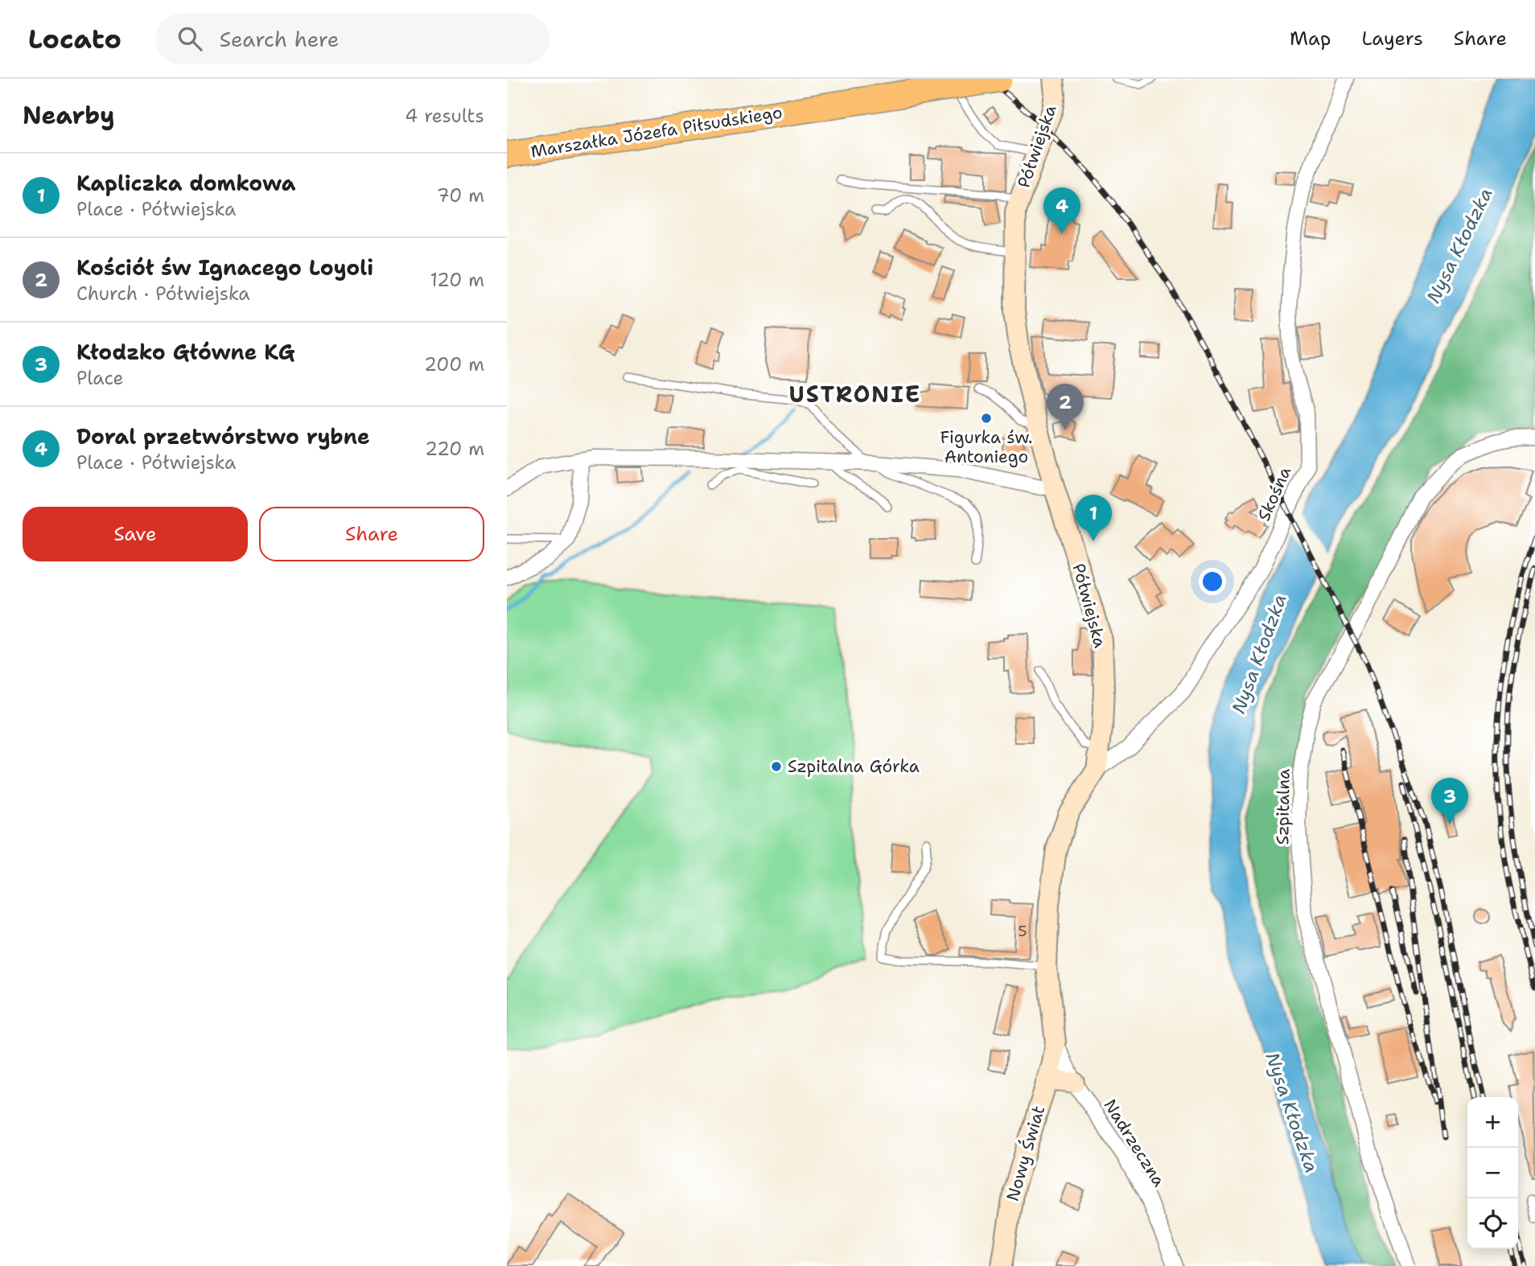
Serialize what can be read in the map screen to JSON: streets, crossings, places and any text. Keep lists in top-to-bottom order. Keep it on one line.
{"streets":{"highway":["Marszałka Józefa Piłsudskiego"],"street":["Półwiejska","Skośna","Szpitalna","Nadrzeczna","Nowy Świat"]},"crossings":[["Półwiejska","Skośna"],["Półwiejska","Nadrzeczna"],["Półwiejska","Nowy Świat"],["Nadrzeczna","Nowy Świat"]],"districts":["USTRONIE"],"water":["Nysa Kłodzka"],"places":["Figurka św. Antoniego","Szpitalna Górka"],"house_numbers":["5"],"page":{"header":"Locato","search":"Search here","nav":["Map","Layers","Share"],"heading":["Nearby","4 results"],"list":[{"mark":"1","name":"Kapliczka domkowa","note":"Place · Półwiejska","value":"70 m"},{"mark":"2","name":"Kościół św Ignacego Loyoli","note":"Church · Półwiejska","value":"120 m"},{"mark":"3","name":"Kłodzko Główne KG","note":"Place","value":"200 m"},{"mark":"4","name":"Doral przetwórstwo rybne","note":"Place · Półwiejska","value":"220 m"}],"pins":["4","2","1","3"],"buttons":["Save","Share"],"map_buttons":["+","−"]}}
